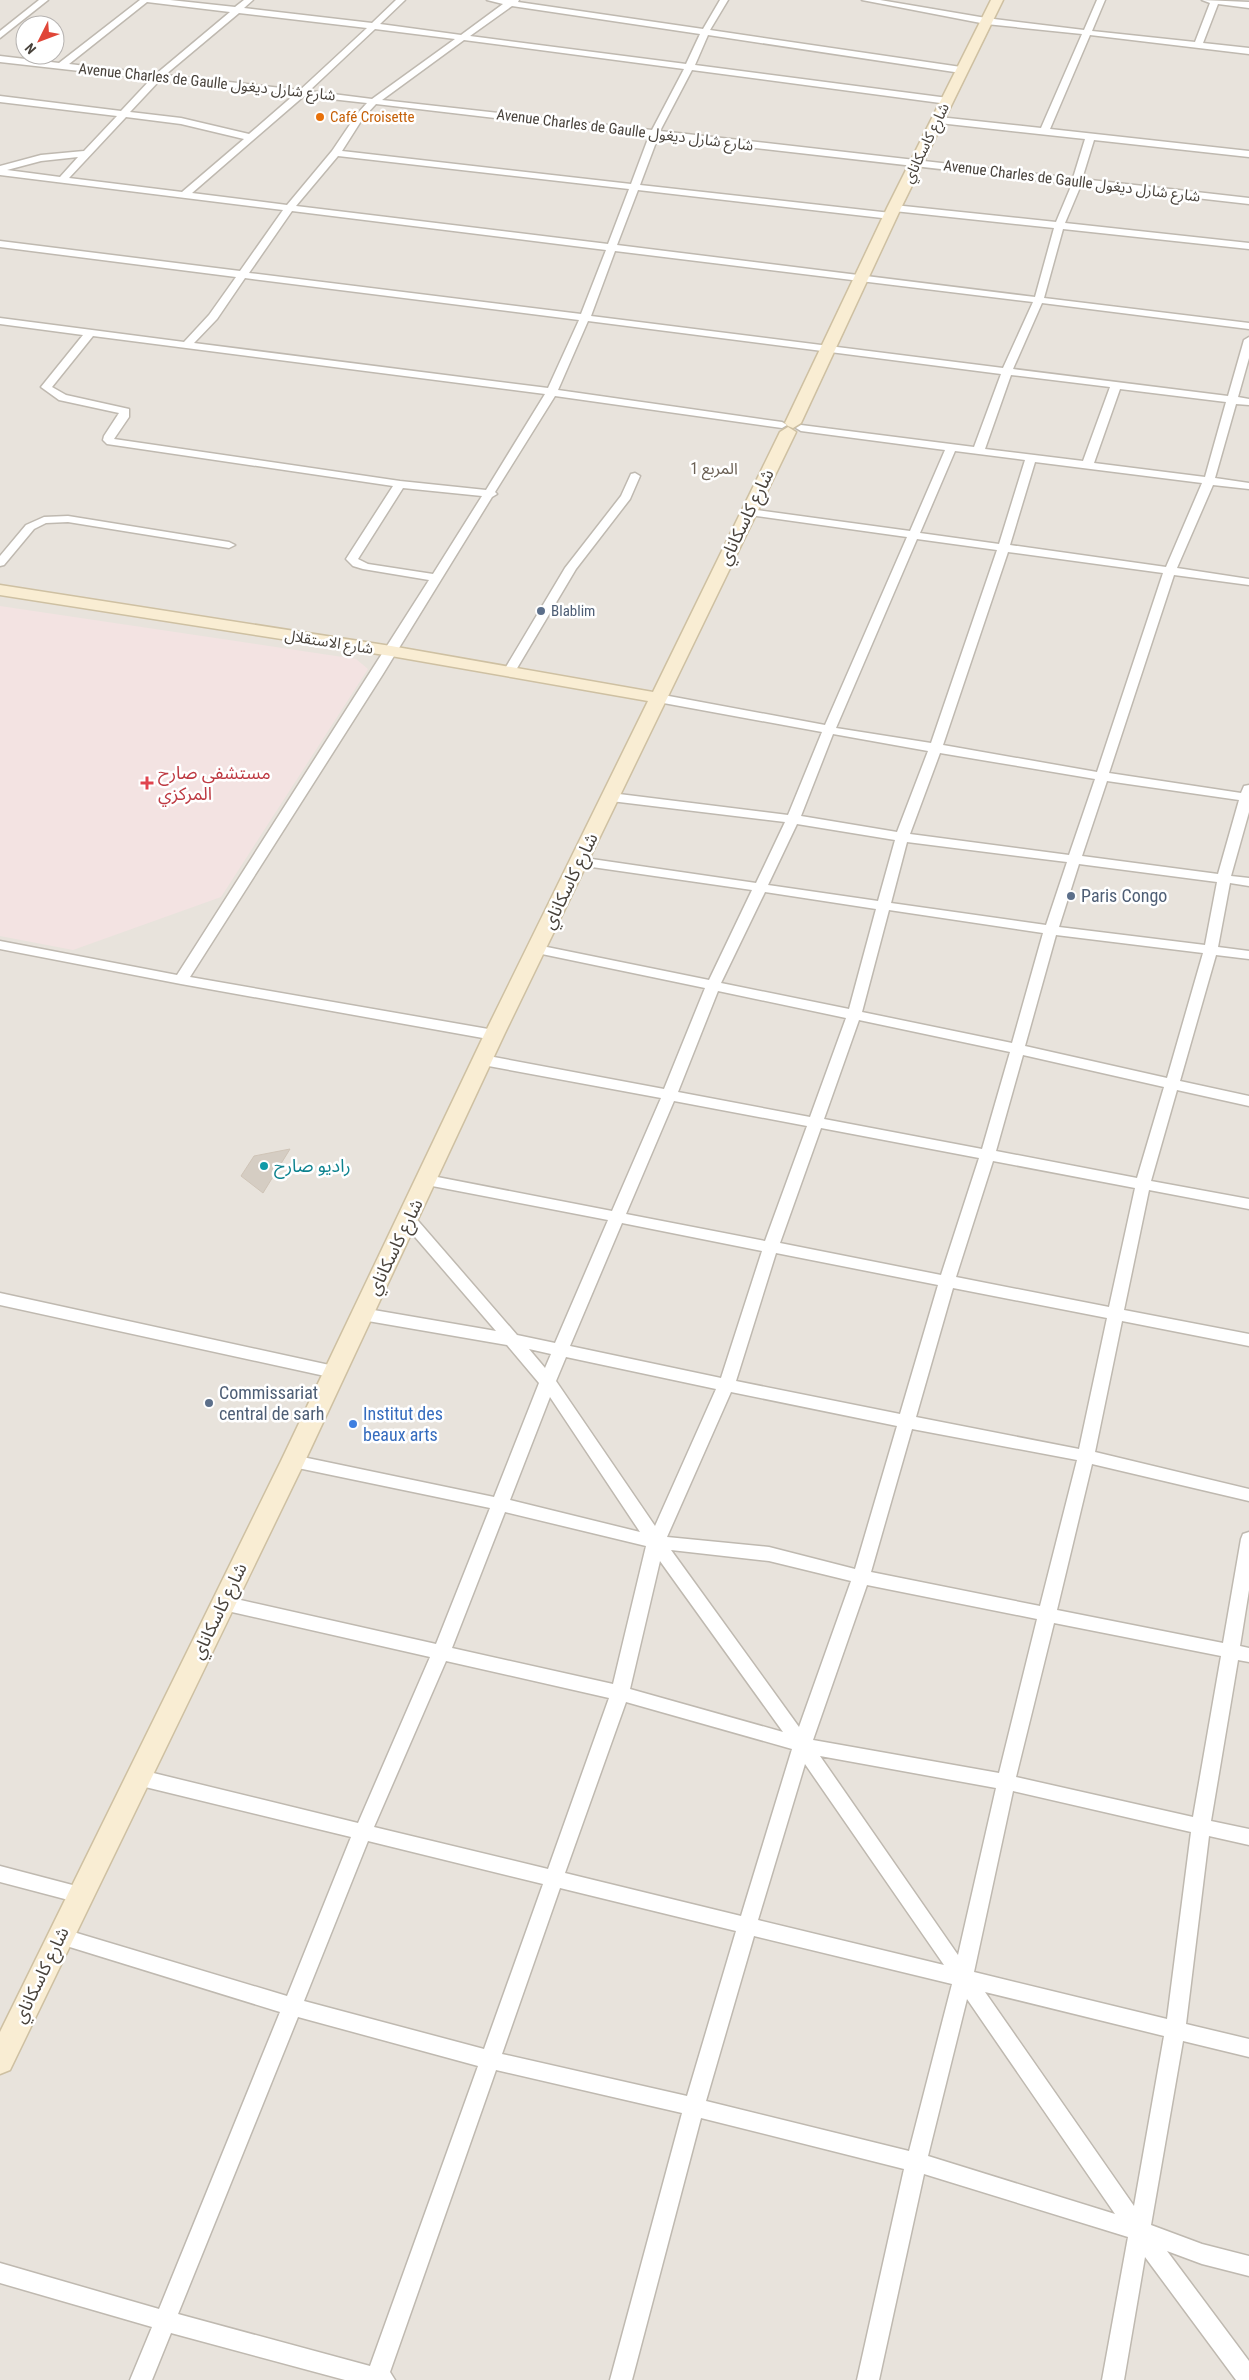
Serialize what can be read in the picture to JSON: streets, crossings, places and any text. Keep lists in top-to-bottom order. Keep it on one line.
{"streets":{"street":["Avenue Charles de Gaulle شارع شارل ديغول","شارع كاسكاناي","شارع الاستقلال"]},"crossings":[["Avenue Charles de Gaulle شارع شارل ديغول","شارع كاسكاناي"],["شارع كاسكاناي","شارع الاستقلال"]],"districts":["المربع 1"],"places":{"other":["Café Croisette","Blablim","Paris Congo","راديو صارح","Commissariat central de sarh","Institut des beaux arts"],"health":["مستشفى صارح المركزي"]},"north":"bottom left"}
